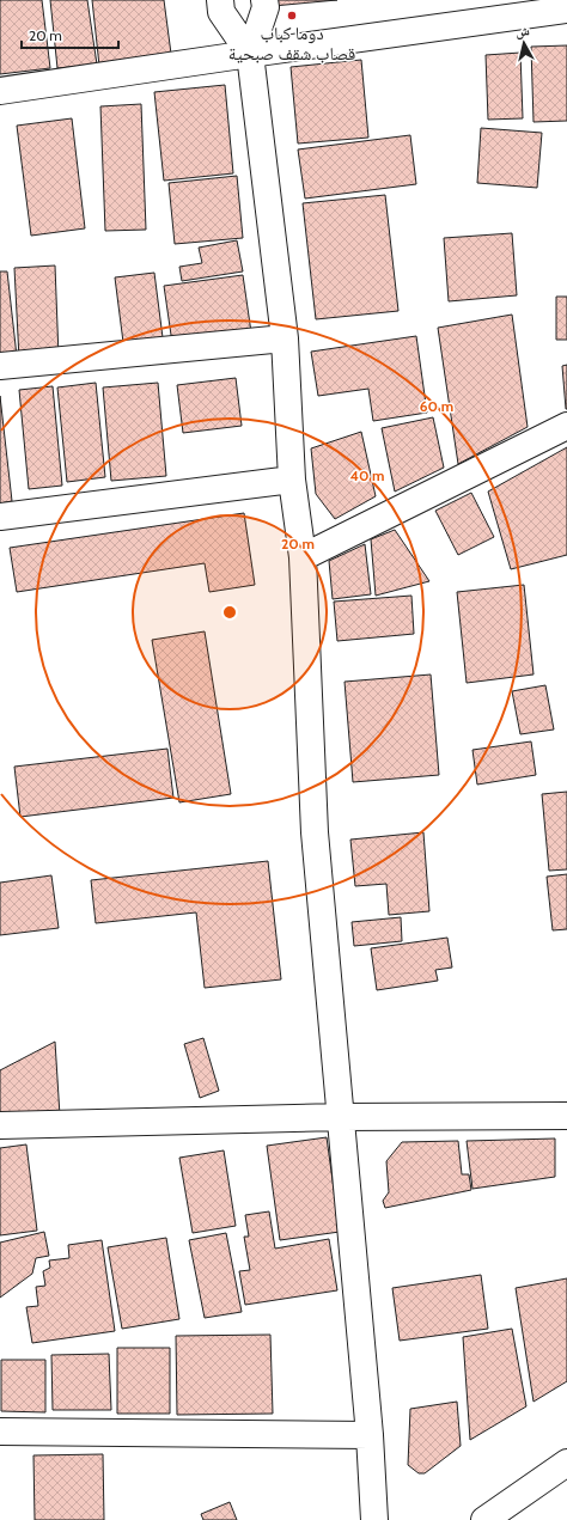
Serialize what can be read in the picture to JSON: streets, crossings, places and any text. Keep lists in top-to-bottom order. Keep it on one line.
{"places":["دوما كباب قصاب شقف صبحية"],"scale_bar":"20 m","north":"top","rings":["60 m","40 m","20 m"]}
